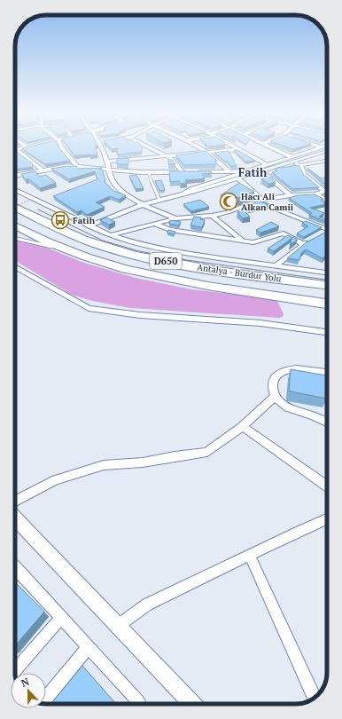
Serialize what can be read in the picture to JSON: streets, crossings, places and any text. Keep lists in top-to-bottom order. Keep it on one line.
{"streets":{"highway":["D650","Antalya - Burdur Yolu"]},"districts":["Fatih"],"places":{"mosque":["Hacı Ali Alkan Camii"],"bus stop":["Fatih"]},"north":"top"}
